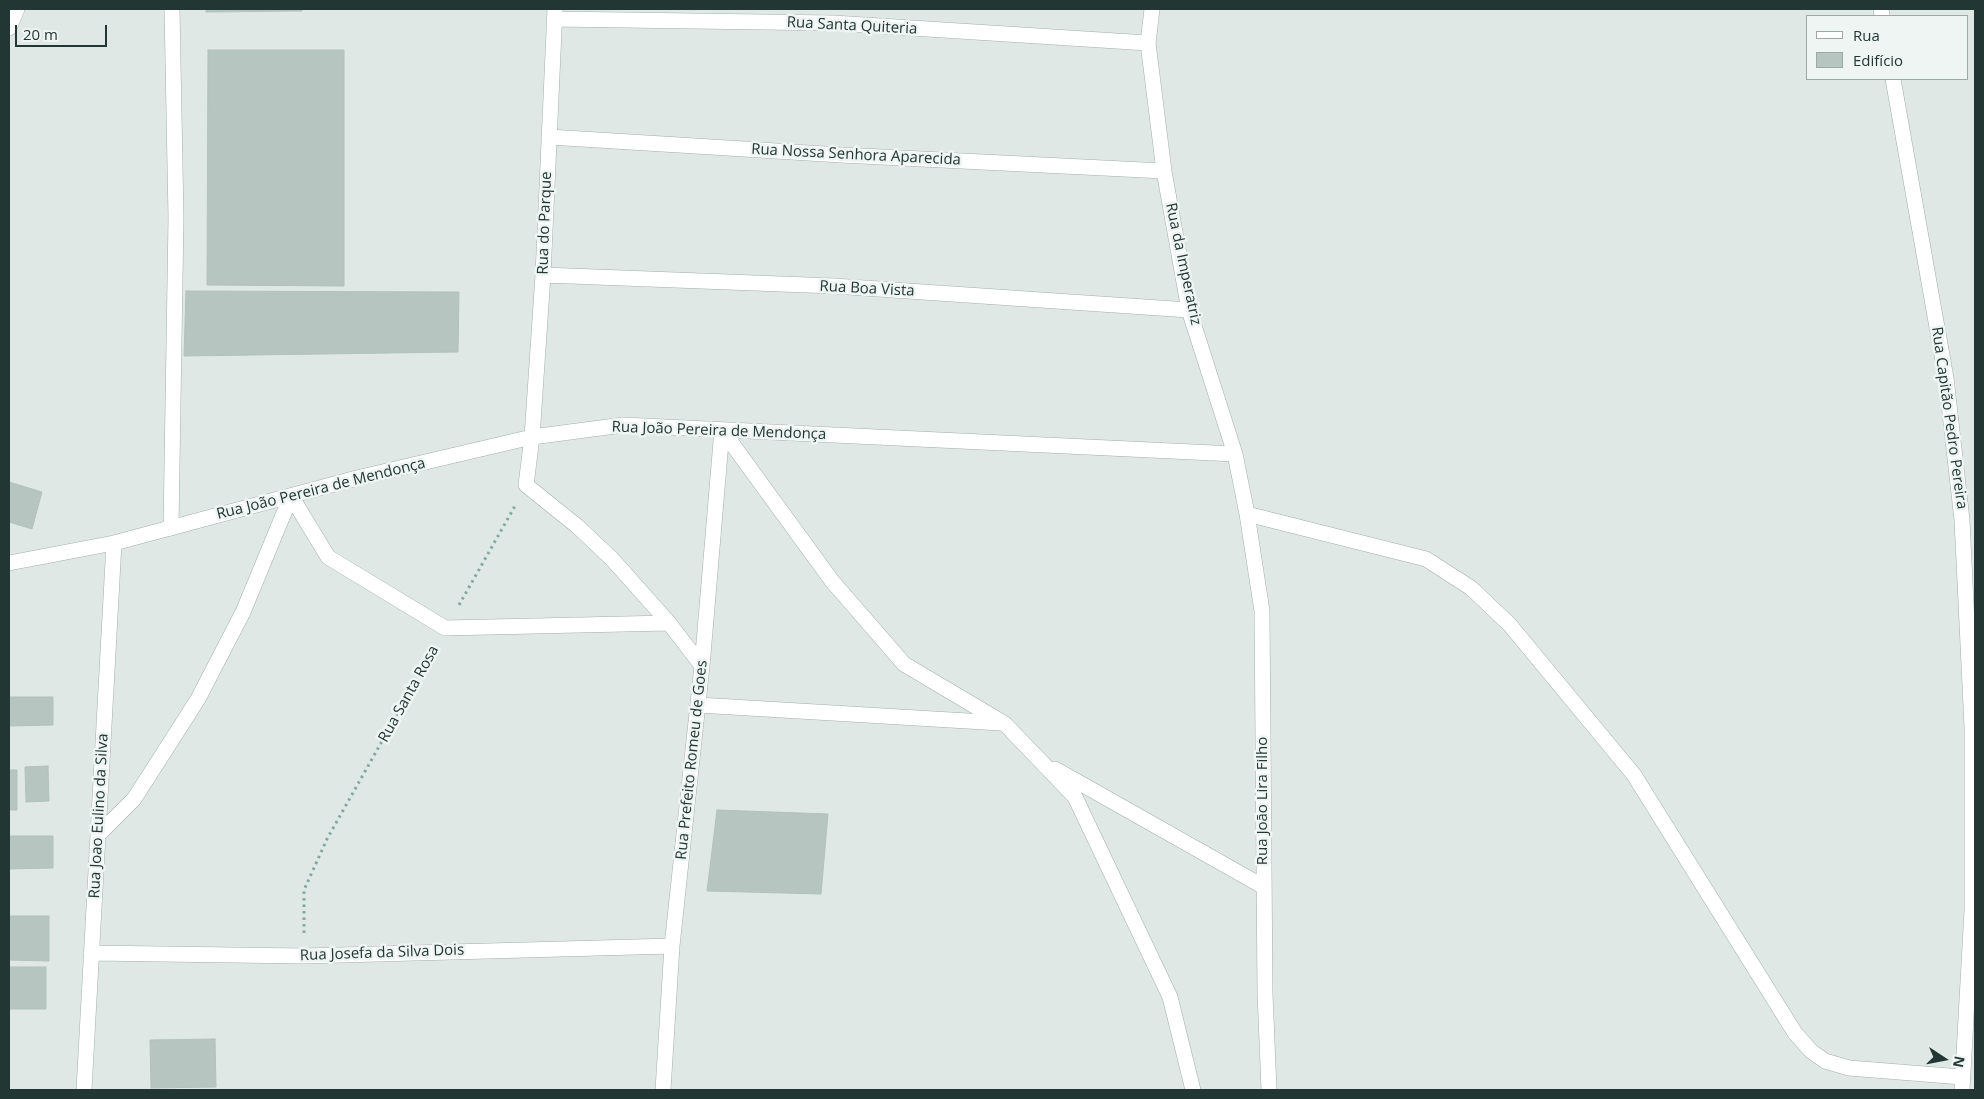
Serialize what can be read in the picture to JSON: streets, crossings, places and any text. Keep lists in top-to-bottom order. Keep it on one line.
{"streets":{"street":["Rua Santa Quiteria","Rua Nossa Senhora Aparecida","Rua do Parque","Rua da Imperatriz","Rua Boa Vista","Rua Capitão Pedro Pereira","Rua João Pereira de Mendonça","Rua Prefeito Romeu de Goes","Rua João Lira Filho","Rua Joao Eulino da Silva","Rua Josefa da Silva Dois"],"path":["Rua Santa Rosa"]},"crossings":[["Rua Santa Quiteria","Rua do Parque"],["Rua Santa Quiteria","Rua da Imperatriz"],["Rua Nossa Senhora Aparecida","Rua do Parque"],["Rua Nossa Senhora Aparecida","Rua da Imperatriz"],["Rua do Parque","Rua Boa Vista"],["Rua do Parque","Rua João Pereira de Mendonça"],["Rua da Imperatriz","Rua Boa Vista"],["Rua da Imperatriz","Rua João Pereira de Mendonça"],["Rua da Imperatriz","Rua João Lira Filho"],["Rua João Pereira de Mendonça","Rua Prefeito Romeu de Goes"],["Rua João Pereira de Mendonça","Rua Joao Eulino da Silva"],["Rua Santa Rosa","Rua Josefa da Silva Dois"],["Rua Prefeito Romeu de Goes","Rua Josefa da Silva Dois"],["Rua Joao Eulino da Silva","Rua Josefa da Silva Dois"]],"legend":["Rua","Edifício"],"scale_bar":"20 m","north":"right"}
